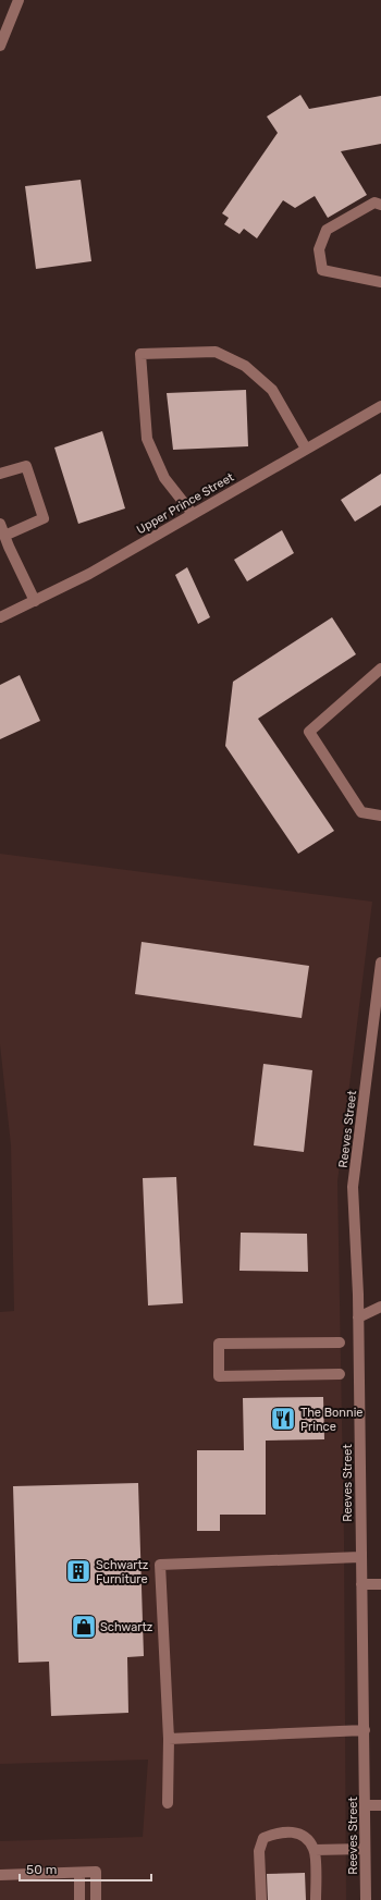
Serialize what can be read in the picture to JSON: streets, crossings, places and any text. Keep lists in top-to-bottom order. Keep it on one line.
{"streets":{"street":["Upper Prince Street","Reeves Street"]},"places":{"restaurant":["The Bonnie Prince"],"building":["Schwartz Furniture"],"shop":["Schwartz"]},"scale_bar":"50 m"}
